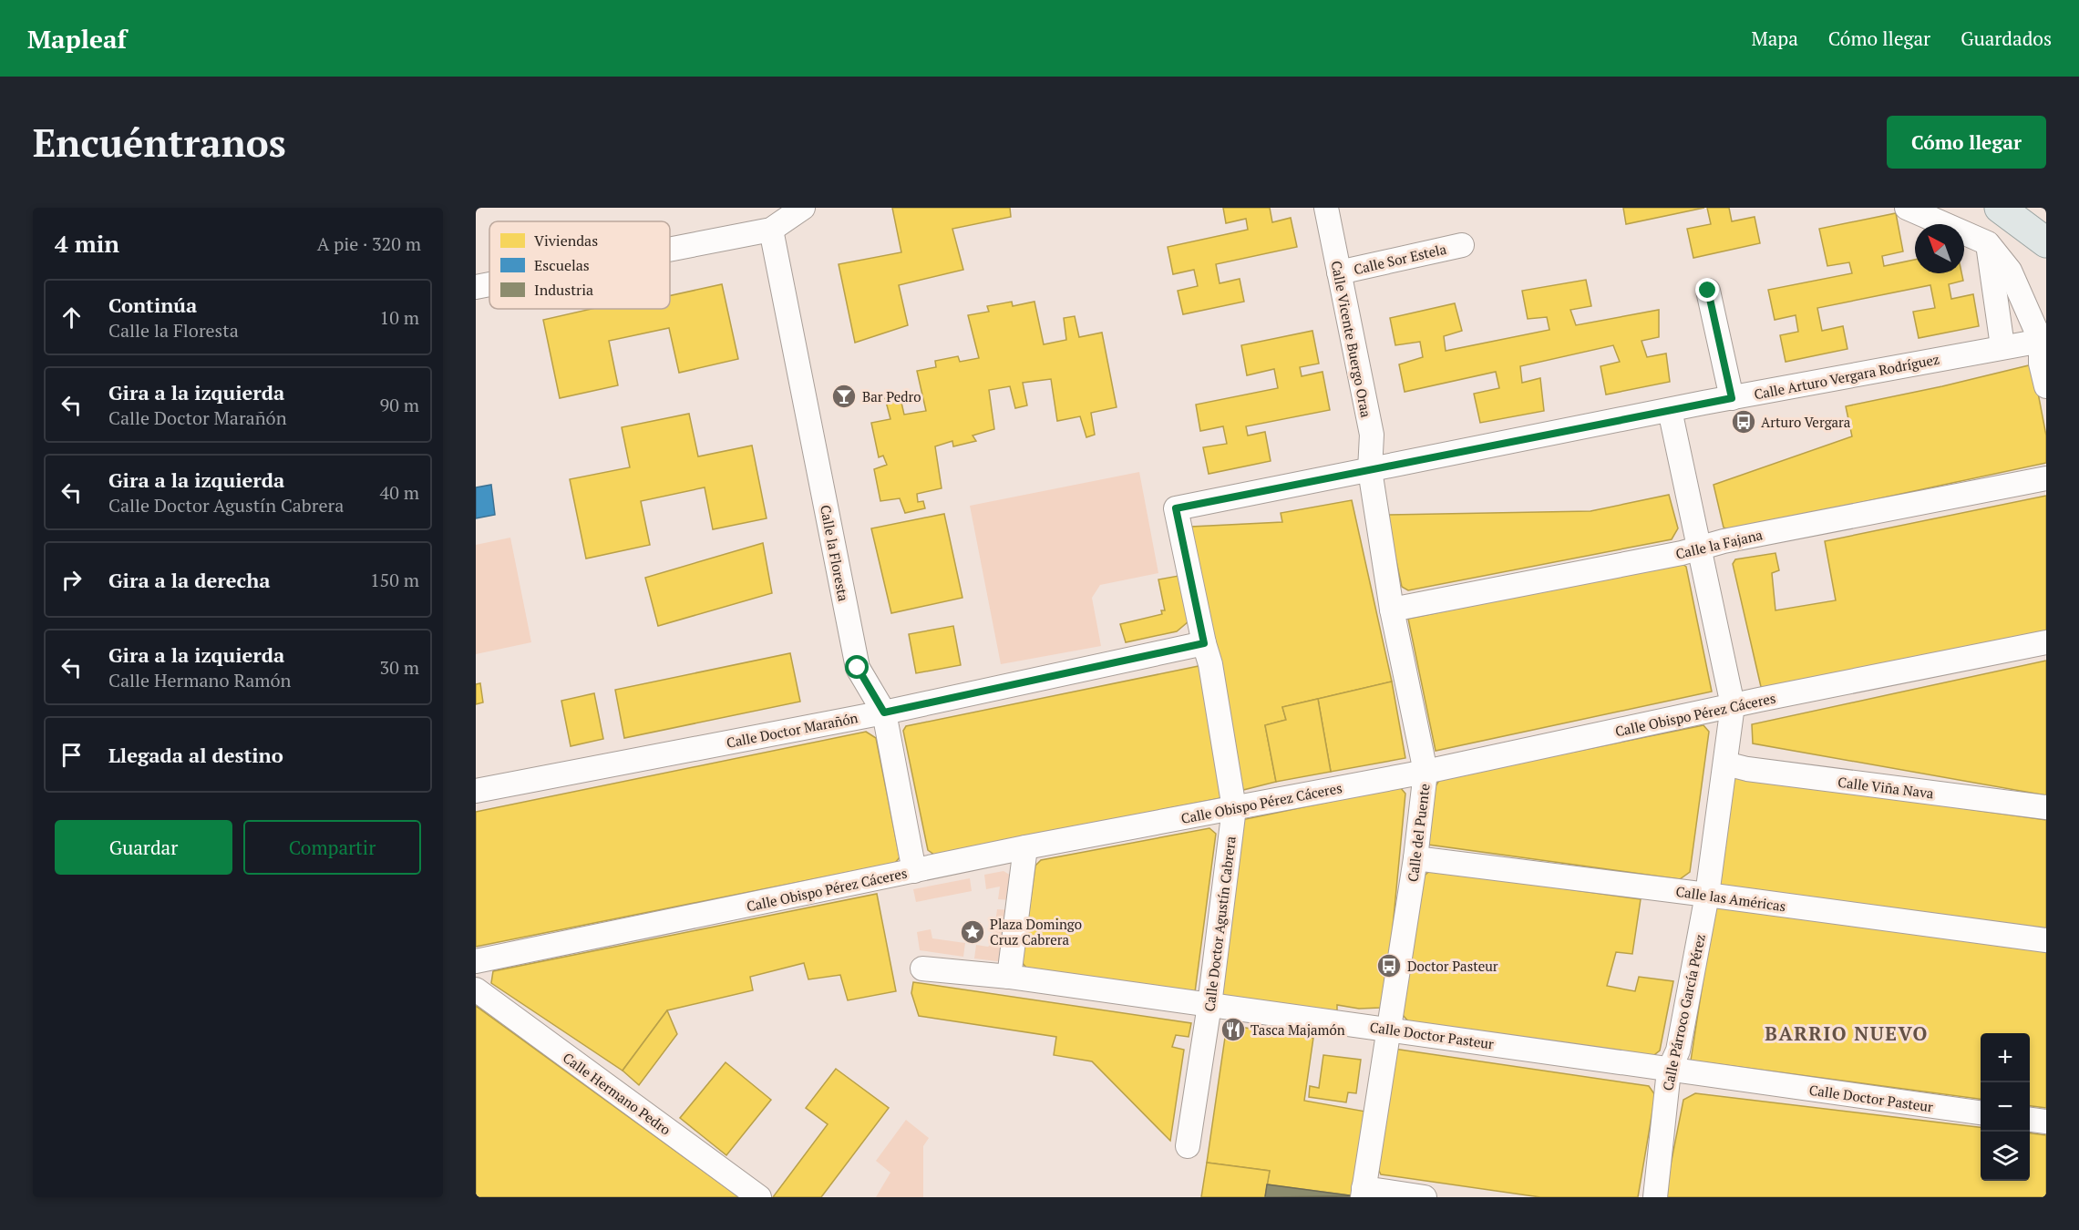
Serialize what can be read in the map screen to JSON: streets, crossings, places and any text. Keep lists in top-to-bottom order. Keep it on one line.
{"streets":{"street":["Calle Sor Estela","Calle Vicente Buergo Oraa","Calle Arturo Vergara Rodríguez","Calle la Fajana","Calle la Floresta","Calle Obispo Pérez Cáceres","Calle Doctor Marañón","Calle Viña Nava","Calle del Puente","Calle las Américas","Calle Doctor Agustín Cabrera","Calle Párroco García Pérez","Calle Doctor Pasteur","Calle Hermano Pedro"]},"crossings":[["Calle Sor Estela","Calle Vicente Buergo Oraa"],["Calle Vicente Buergo Oraa","Calle Arturo Vergara Rodríguez"],["Calle Vicente Buergo Oraa","Calle del Puente"],["Calle Arturo Vergara Rodríguez","Calle del Puente"],["Calle Arturo Vergara Rodríguez","Calle Doctor Agustín Cabrera"],["Calle Arturo Vergara Rodríguez","Calle Párroco García Pérez"],["Calle la Fajana","Calle del Puente"],["Calle la Fajana","Calle Párroco García Pérez"],["Calle la Floresta","Calle Obispo Pérez Cáceres"],["Calle la Floresta","Calle Doctor Marañón"],["Calle Obispo Pérez Cáceres","Calle del Puente"],["Calle Obispo Pérez Cáceres","Calle Doctor Agustín Cabrera"],["Calle Obispo Pérez Cáceres","Calle Párroco García Pérez"],["Calle Doctor Marañón","Calle Doctor Agustín Cabrera"],["Calle Viña Nava","Calle Párroco García Pérez"],["Calle del Puente","Calle las Américas"],["Calle del Puente","Calle Doctor Pasteur"],["Calle las Américas","Calle Párroco García Pérez"],["Calle Doctor Agustín Cabrera","Calle Doctor Pasteur"],["Calle Párroco García Pérez","Calle Doctor Pasteur"]],"districts":["BARRIO NUEVO"],"places":{"bar":["Bar Pedro"],"bus stop":["Arturo Vergara","Doctor Pasteur"],"place":["Plaza Domingo Cruz Cabrera"],"restaurant":["Tasca Majamón"]},"legend":["Viviendas","Escuelas","Industria"],"north":"top left","page":{"header":"Mapleaf","nav":["Mapa","Cómo llegar","Guardados"],"buttons":["Cómo llegar",["Guardar","Compartir"]],"title":"Encuéntranos","heading":["4 min","A pie · 320 m"],"list":[["Continúa","Calle la Floresta","10 m"],["Gira a la izquierda","Calle Doctor Marañón","90 m"],["Gira a la izquierda","Calle Doctor Agustín Cabrera","40 m"],["Gira a la derecha","150 m"],["Gira a la izquierda","Calle Hermano Ramón","30 m"],"Llegada al destino"],"map_buttons":["+","−"]}}
